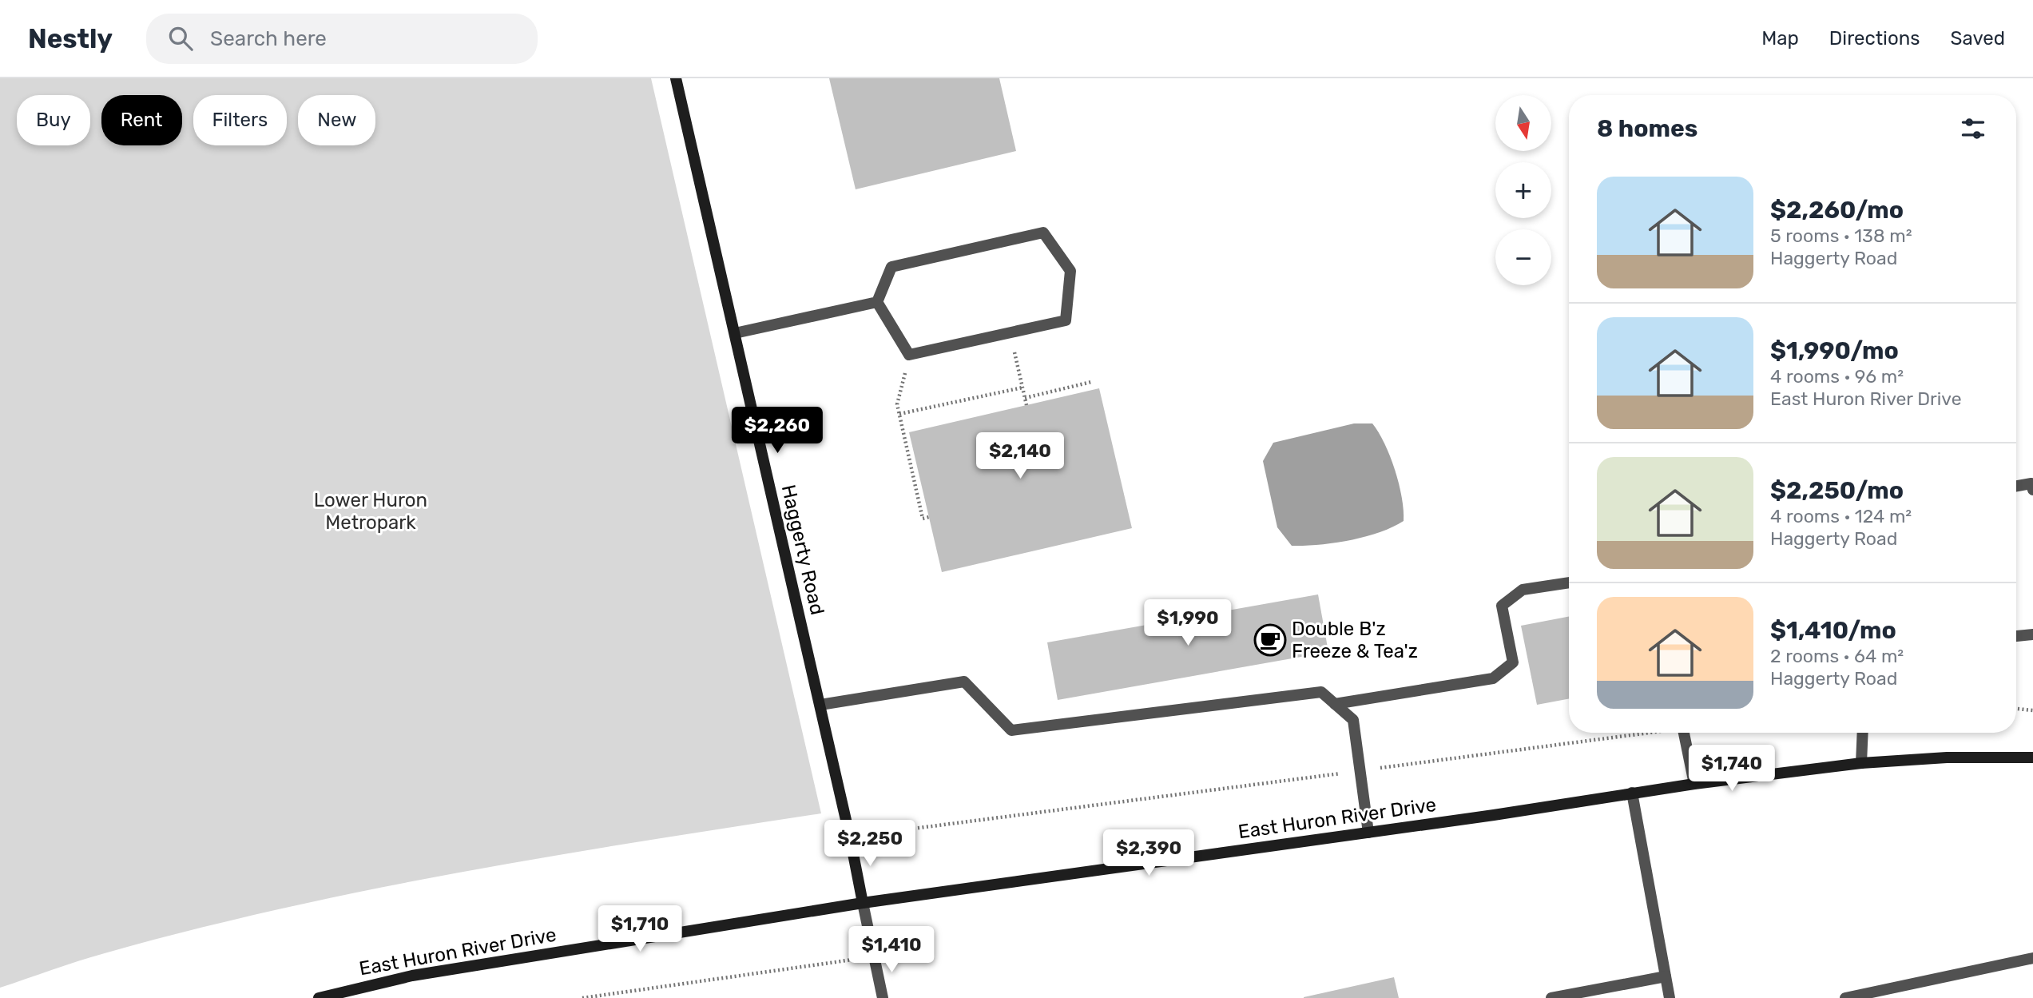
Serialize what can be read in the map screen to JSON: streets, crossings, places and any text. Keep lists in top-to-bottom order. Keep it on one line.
{"streets":{"main road":["Haggerty Road","East Huron River Drive"]},"crossings":[["Haggerty Road","East Huron River Drive"]],"parks":["Lower Huron Metropark"],"places":{"cafe":["Double B'z Freeze & Tea'z"]},"north":"bottom","page":{"header":"Nestly","search":"Search here","nav":["Map","Directions","Saved"],"map_buttons":["+","−"],"chip":["Buy","Rent","Filters","New"],"heading":"8 homes","list":[{"name":"$2,260/mo","note":"5 rooms · 138 m² · Haggerty Road"},{"name":"$1,990/mo","note":"4 rooms · 96 m² · East Huron River Drive"},{"name":"$2,250/mo","note":"4 rooms · 124 m² · Haggerty Road"},{"name":"$1,410/mo","note":"2 rooms · 64 m² · Haggerty Road"}],"price":["$2,260","$2,140","$1,990","$1,740","$2,250","$2,390","$1,710","$1,410"]}}
